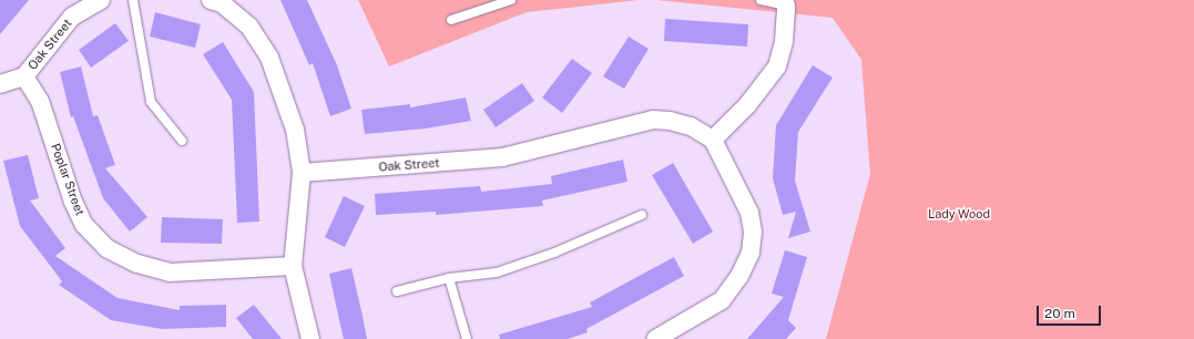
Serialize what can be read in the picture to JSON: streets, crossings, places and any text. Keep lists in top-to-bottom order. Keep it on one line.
{"streets":{"street":["Oak Street","Poplar Street"]},"crossings":[["Oak Street","Poplar Street"]],"parks":["Lady Wood"],"scale_bar":"20 m"}
